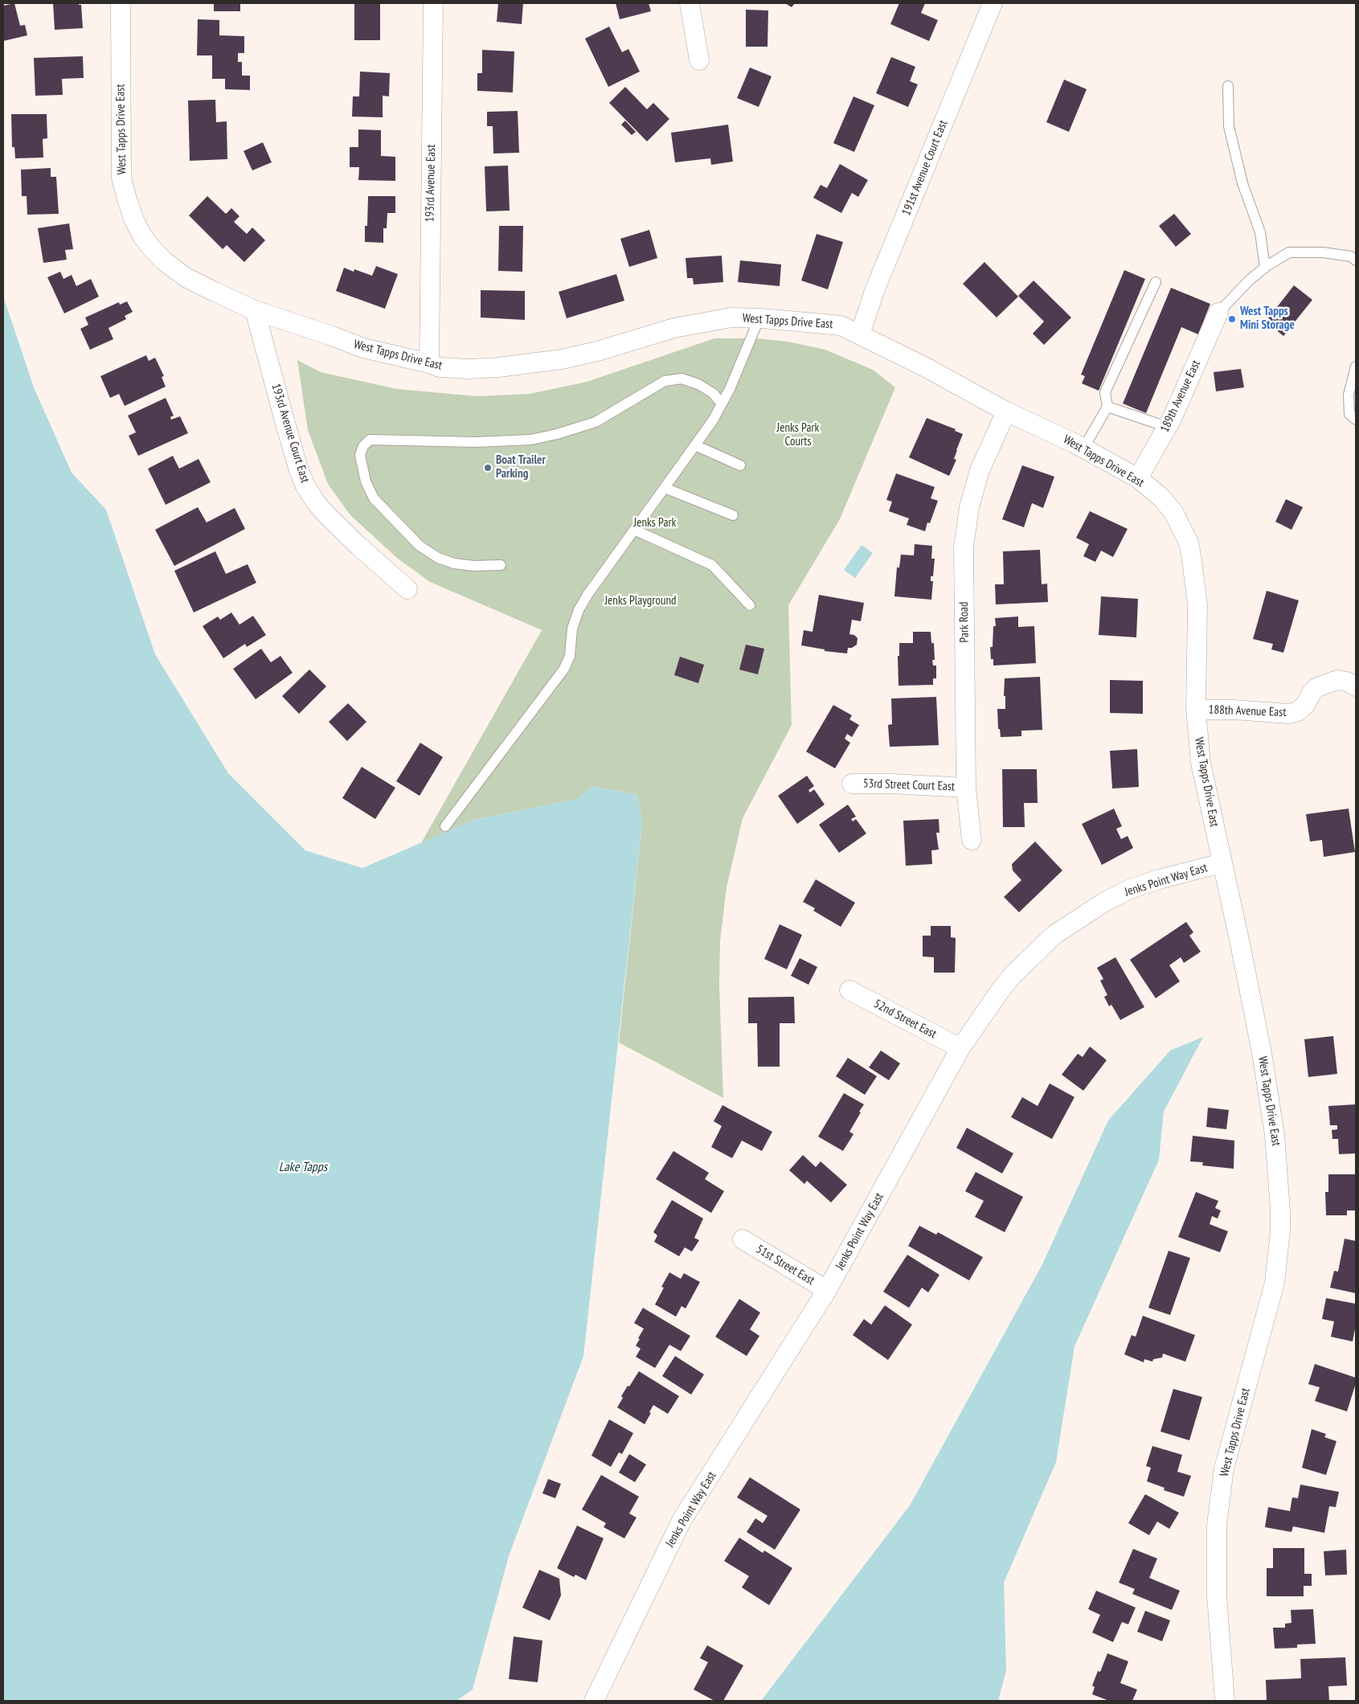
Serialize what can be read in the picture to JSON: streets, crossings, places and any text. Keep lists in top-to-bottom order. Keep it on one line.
{"streets":{"street":["West Tapps Drive East","191st Avenue Court East","193rd Avenue East","189th Avenue East","193rd Avenue Court East","Park Road","188th Avenue East","53rd Street Court East","Jenks Point Way East","52nd Street East","51st Street East"]},"crossings":[["West Tapps Drive East","191st Avenue Court East"],["West Tapps Drive East","193rd Avenue East"],["West Tapps Drive East","189th Avenue East"],["West Tapps Drive East","193rd Avenue Court East"],["West Tapps Drive East","Park Road"],["West Tapps Drive East","188th Avenue East"],["West Tapps Drive East","Jenks Point Way East"],["Park Road","53rd Street Court East"],["Jenks Point Way East","52nd Street East"],["Jenks Point Way East","51st Street East"]],"water":["Lake Tapps"],"parks":["Jenks Park Courts","Jenks Park","Jenks Playground"],"places":["West Tapps Mini Storage","Boat Trailer Parking"]}
